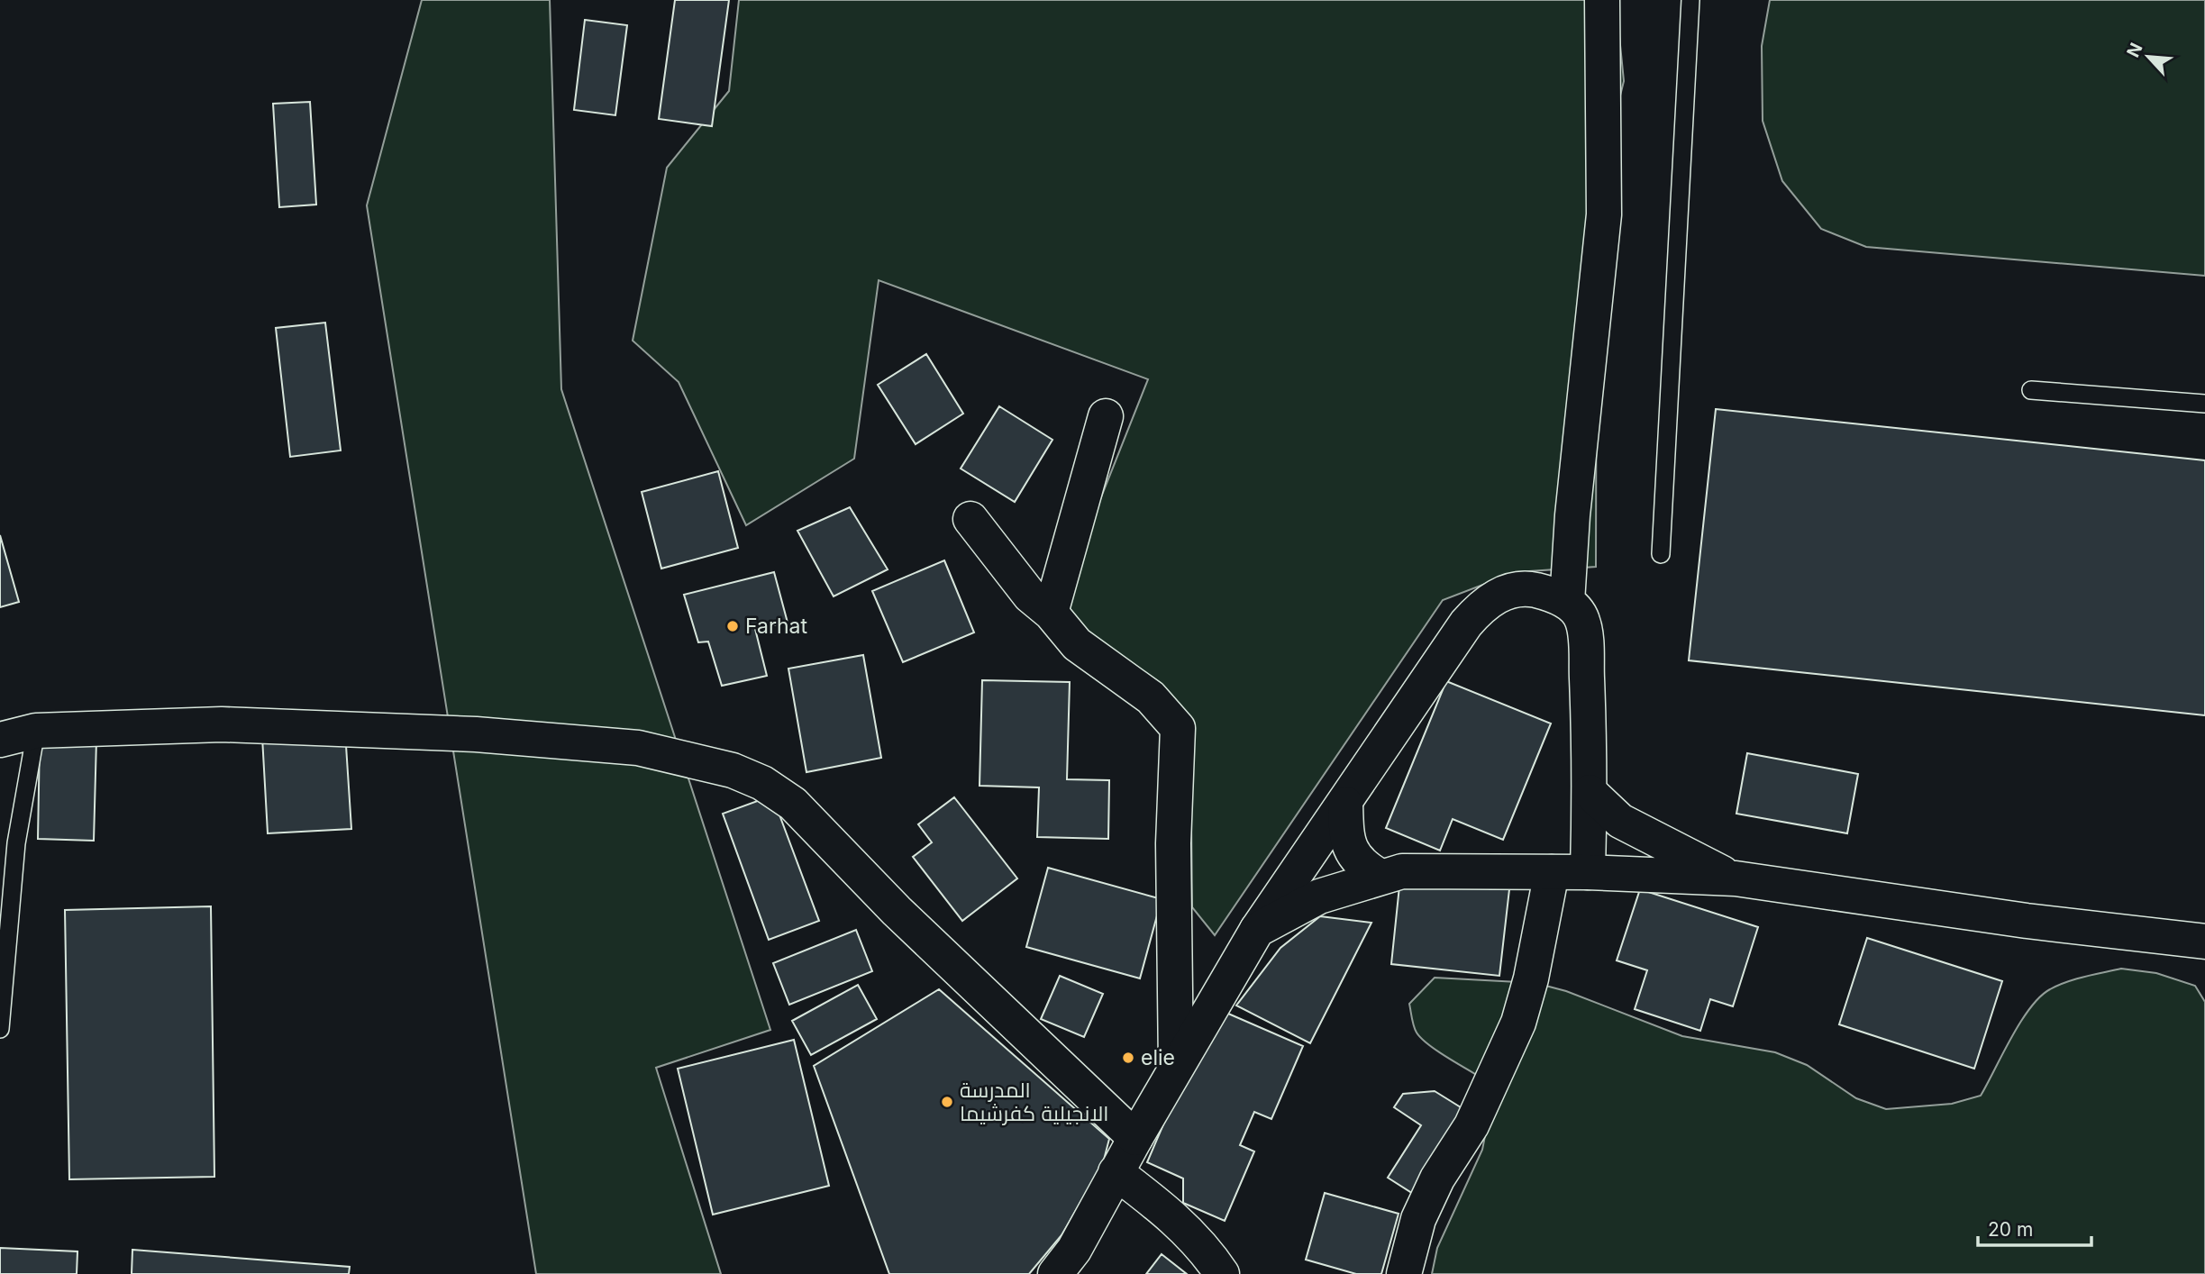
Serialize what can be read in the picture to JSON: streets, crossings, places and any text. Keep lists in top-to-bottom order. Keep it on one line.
{"places":["Farhat","elie","المدرسة الانجيلية كفرشيما"],"scale_bar":"20 m","north":"top left"}
